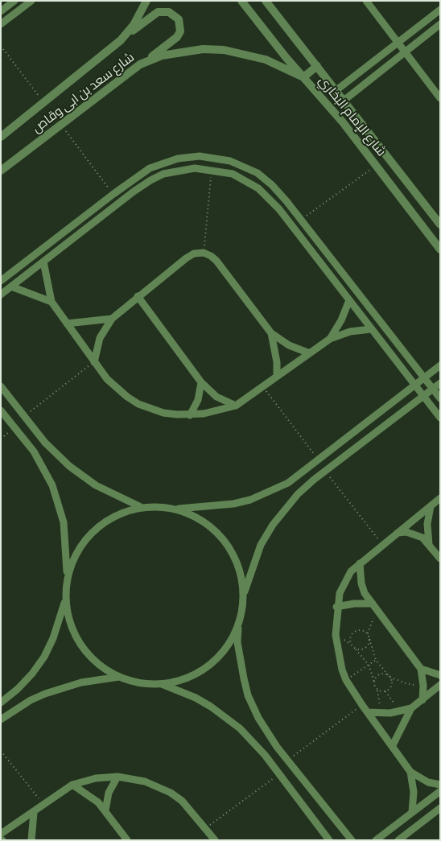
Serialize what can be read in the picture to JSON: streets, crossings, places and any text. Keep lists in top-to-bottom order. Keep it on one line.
{"streets":{"street":["شارع سعد بن ابى وقاص","شارع الإمام البخاري"]},"crossings":[["شارع سعد بن ابى وقاص","شارع الإمام البخاري"]]}
